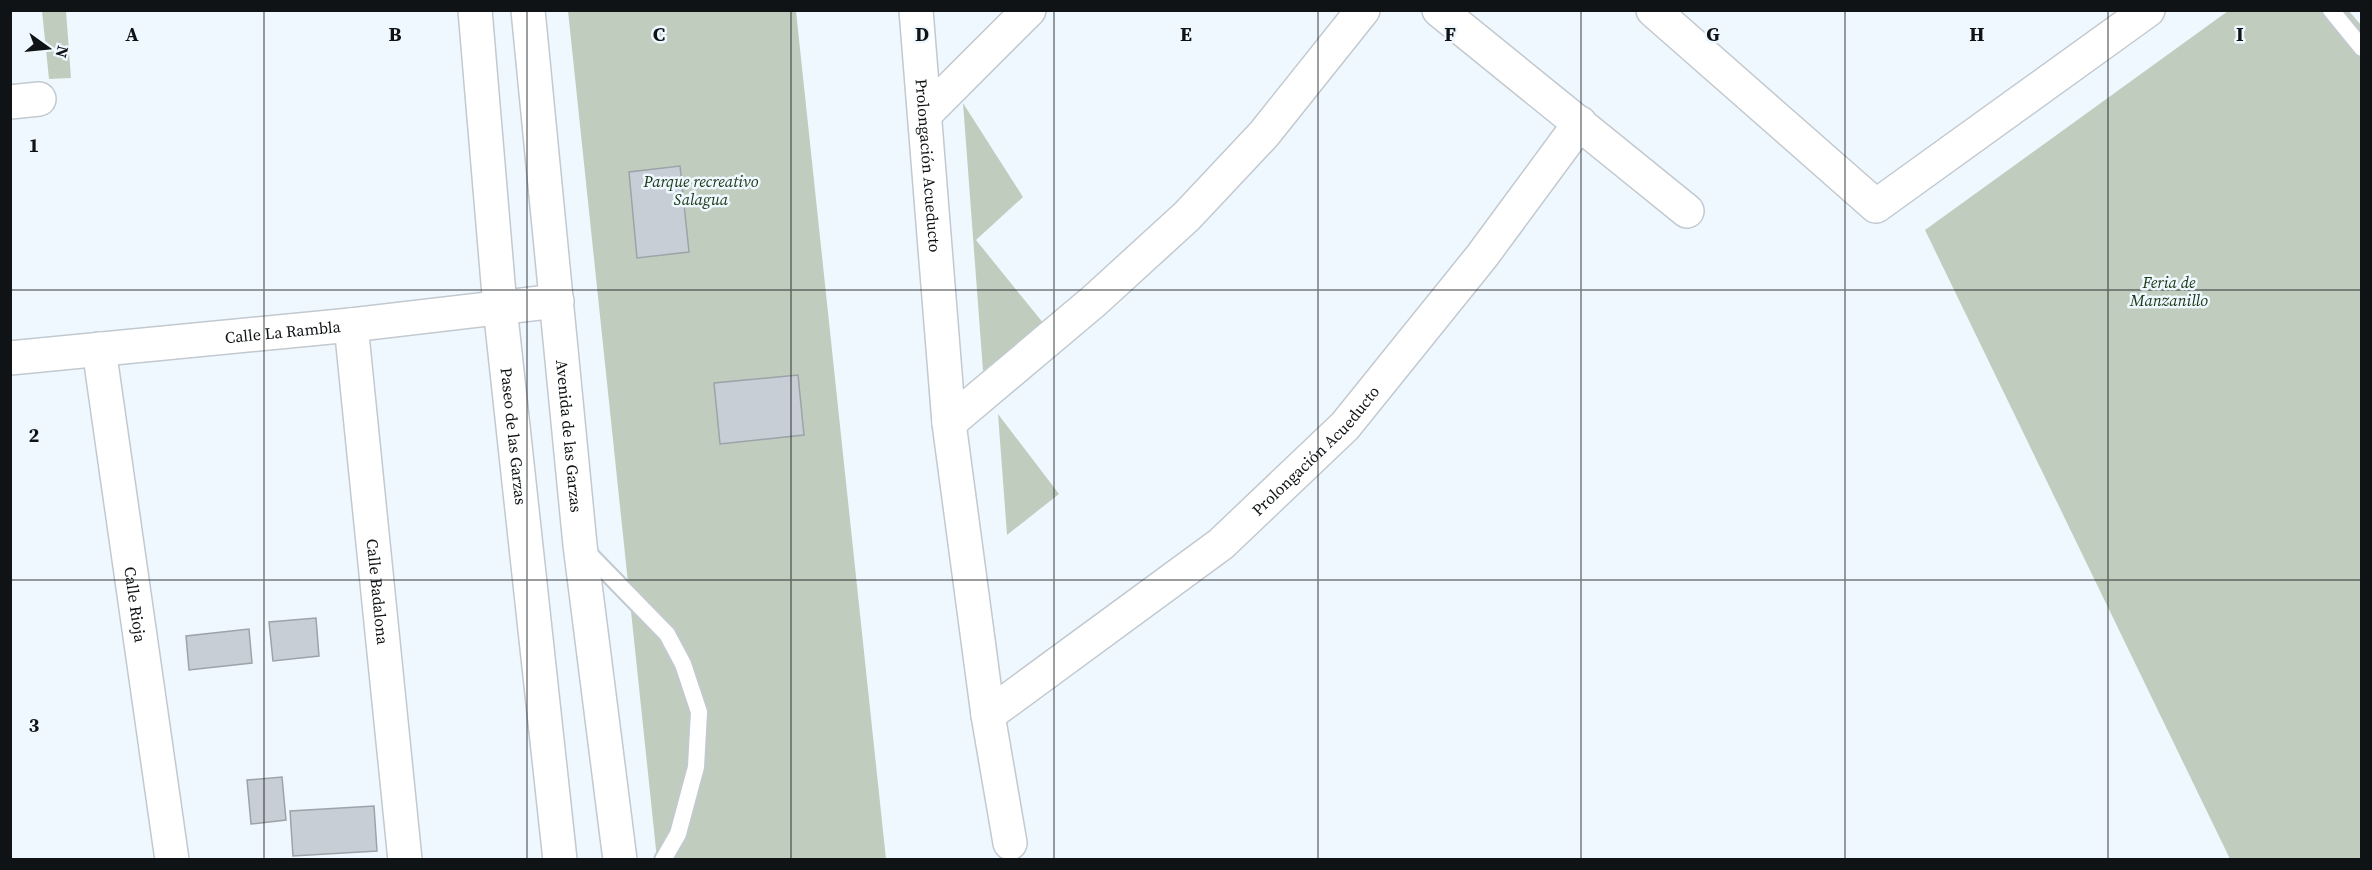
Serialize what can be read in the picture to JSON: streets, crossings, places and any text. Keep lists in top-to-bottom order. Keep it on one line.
{"streets":{"street":["Prolongación Acueducto","Calle La Rambla","Paseo de las Garzas","Avenida de las Garzas","Calle Badalona","Calle Rioja"]},"crossings":[["Calle La Rambla","Paseo de las Garzas"],["Calle La Rambla","Avenida de las Garzas"],["Calle La Rambla","Calle Badalona"],["Calle La Rambla","Calle Rioja"]],"parks":["Parque recreativo Salagua","Feria de Manzanillo"],"north":"right","grid":{"columns":["A","B","C","D","E","F","G","H","I"],"rows":["1","2","3"]}}
